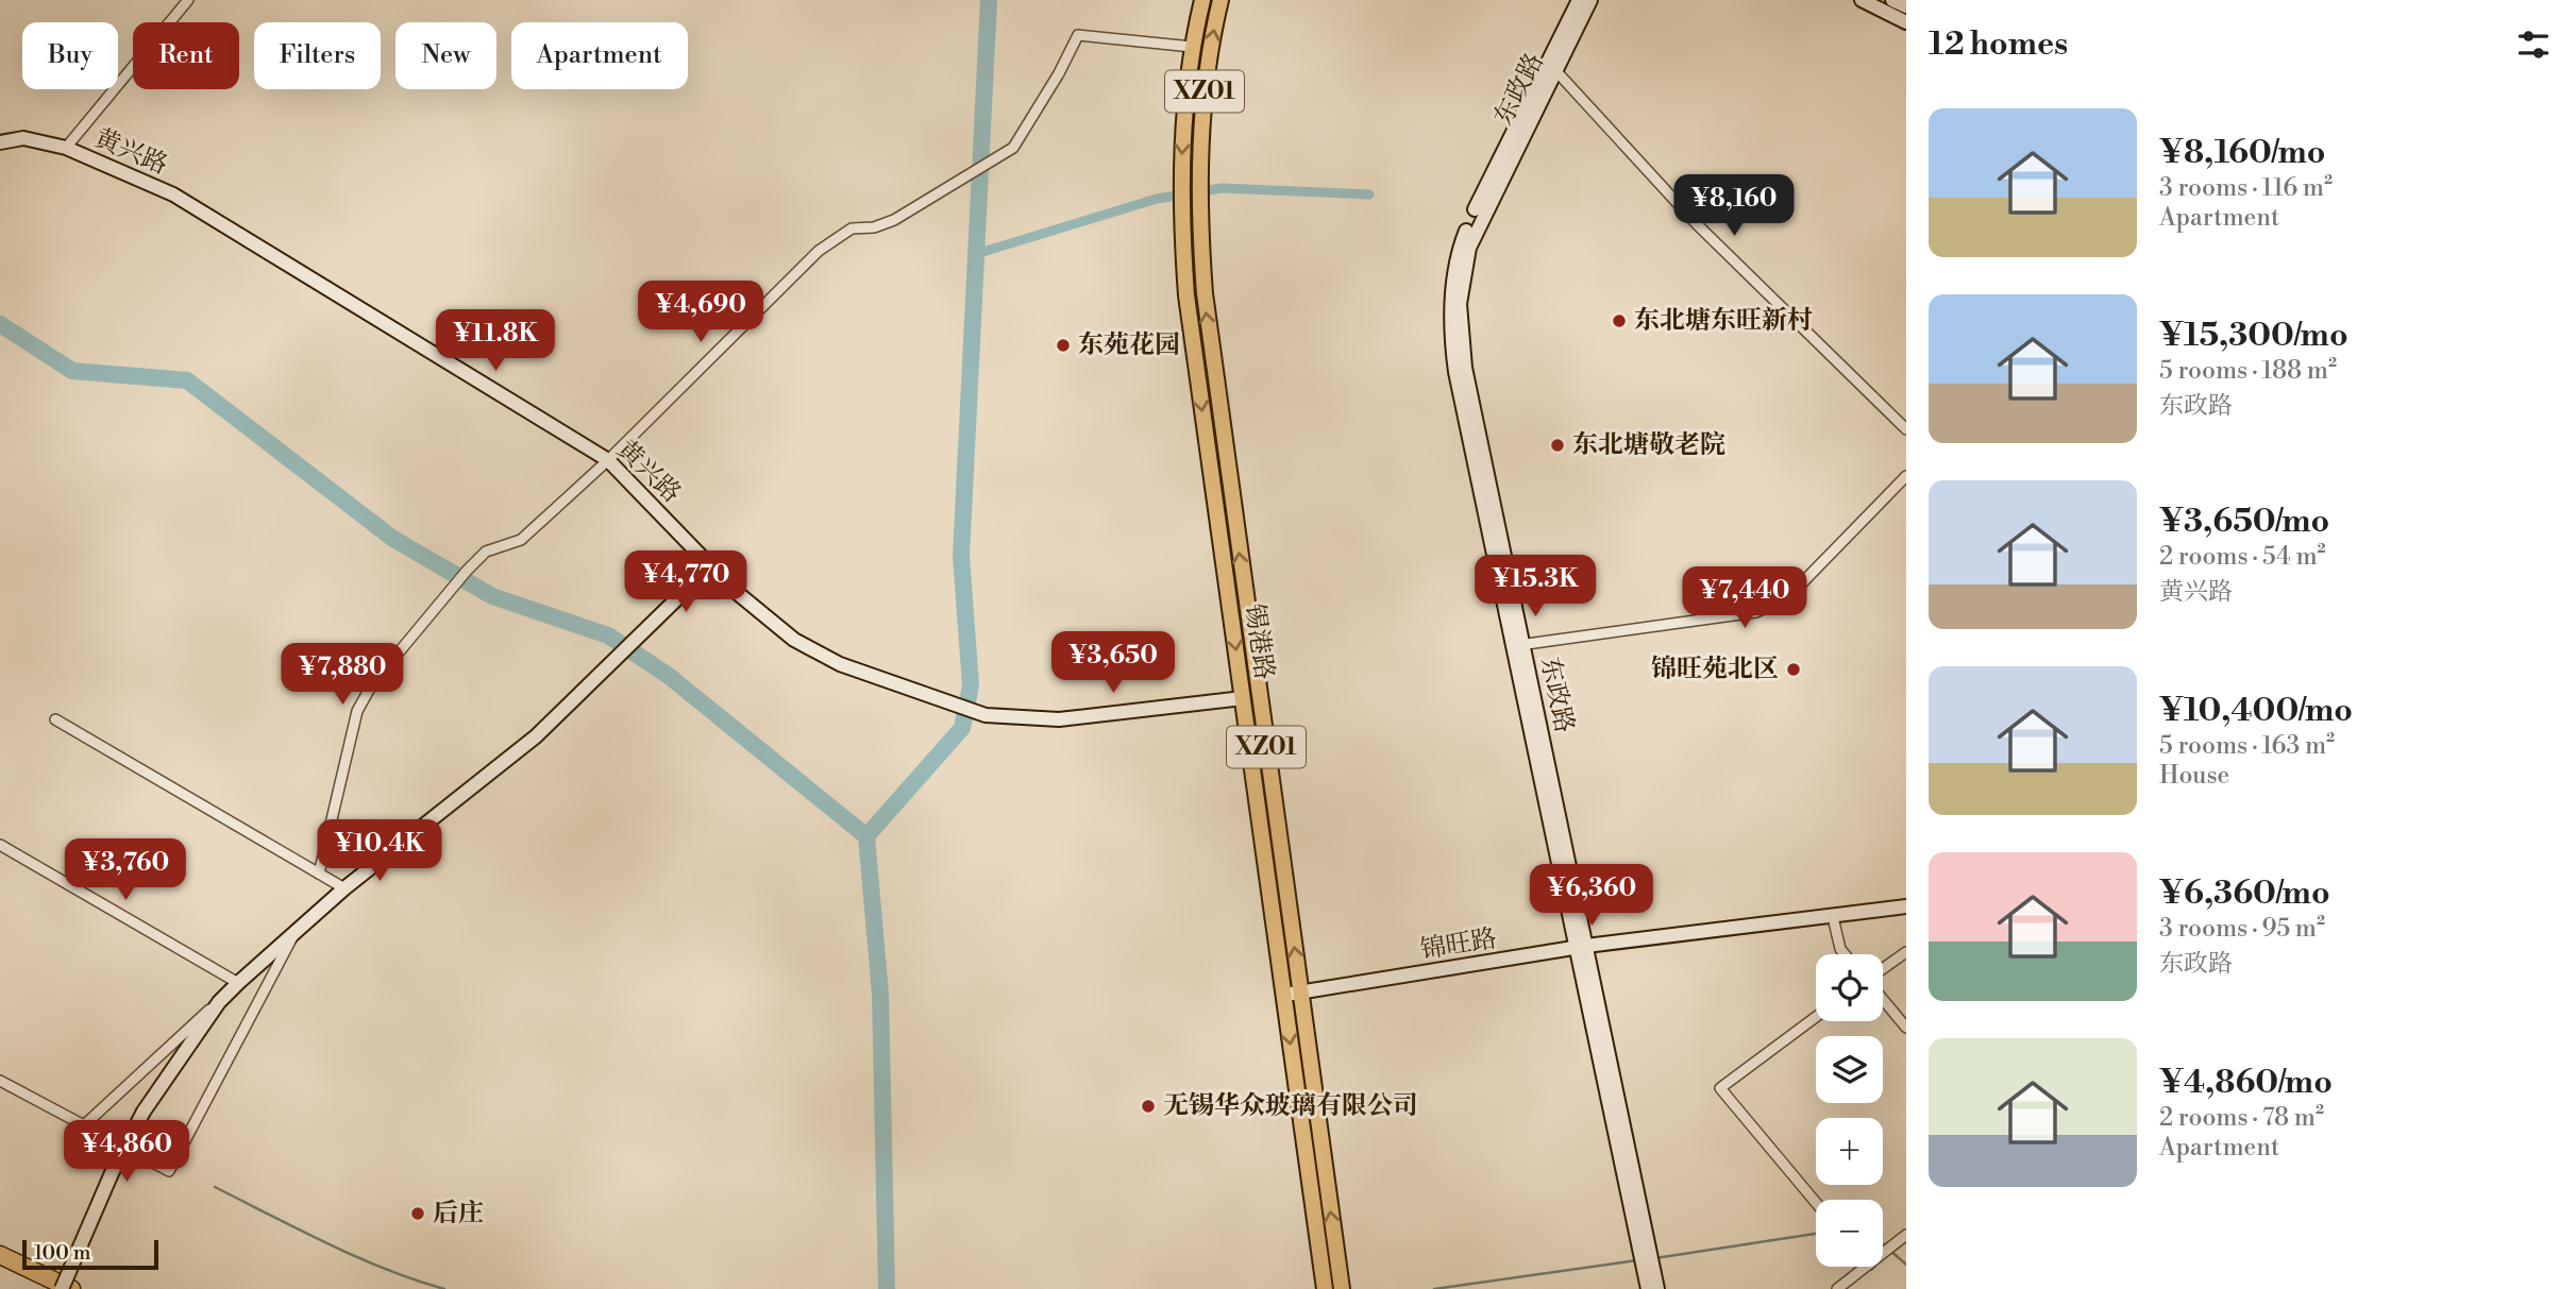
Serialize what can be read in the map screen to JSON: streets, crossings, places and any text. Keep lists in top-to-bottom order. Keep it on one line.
{"streets":{"main road":["XZ01","锡港路"],"street":["东政路","黄兴路","锦旺路"]},"crossings":[["东政路","锦旺路"],["黄兴路","锡港路"],["锡港路","锦旺路"]],"places":["东北塘东旺新村","东苑花园","东北塘敬老院","锦旺苑北区","无锡华众玻璃有限公司","后庄"],"scale_bar":"100 m","page":{"heading":"12 homes","chip":["Buy","Rent","Filters","New","Apartment"],"list":[{"name":"¥8,160/mo","note":"3 rooms · 116 m² · Apartment"},{"name":"¥15,300/mo","note":"5 rooms · 188 m² · 东政路"},{"name":"¥3,650/mo","note":"2 rooms · 54 m² · 黄兴路"},{"name":"¥10,400/mo","note":"5 rooms · 163 m² · House"},{"name":"¥6,360/mo","note":"3 rooms · 95 m² · 东政路"},{"name":"¥4,860/mo","note":"2 rooms · 78 m² · Apartment"}],"price":["¥8,160","¥4,690","¥11.8K","¥4,770","¥15.3K","¥7,440","¥3,650","¥7,880","¥10.4K","¥3,760","¥6,360","¥4,860"],"map_buttons":["+","−"],"scale":"100 m"}}
